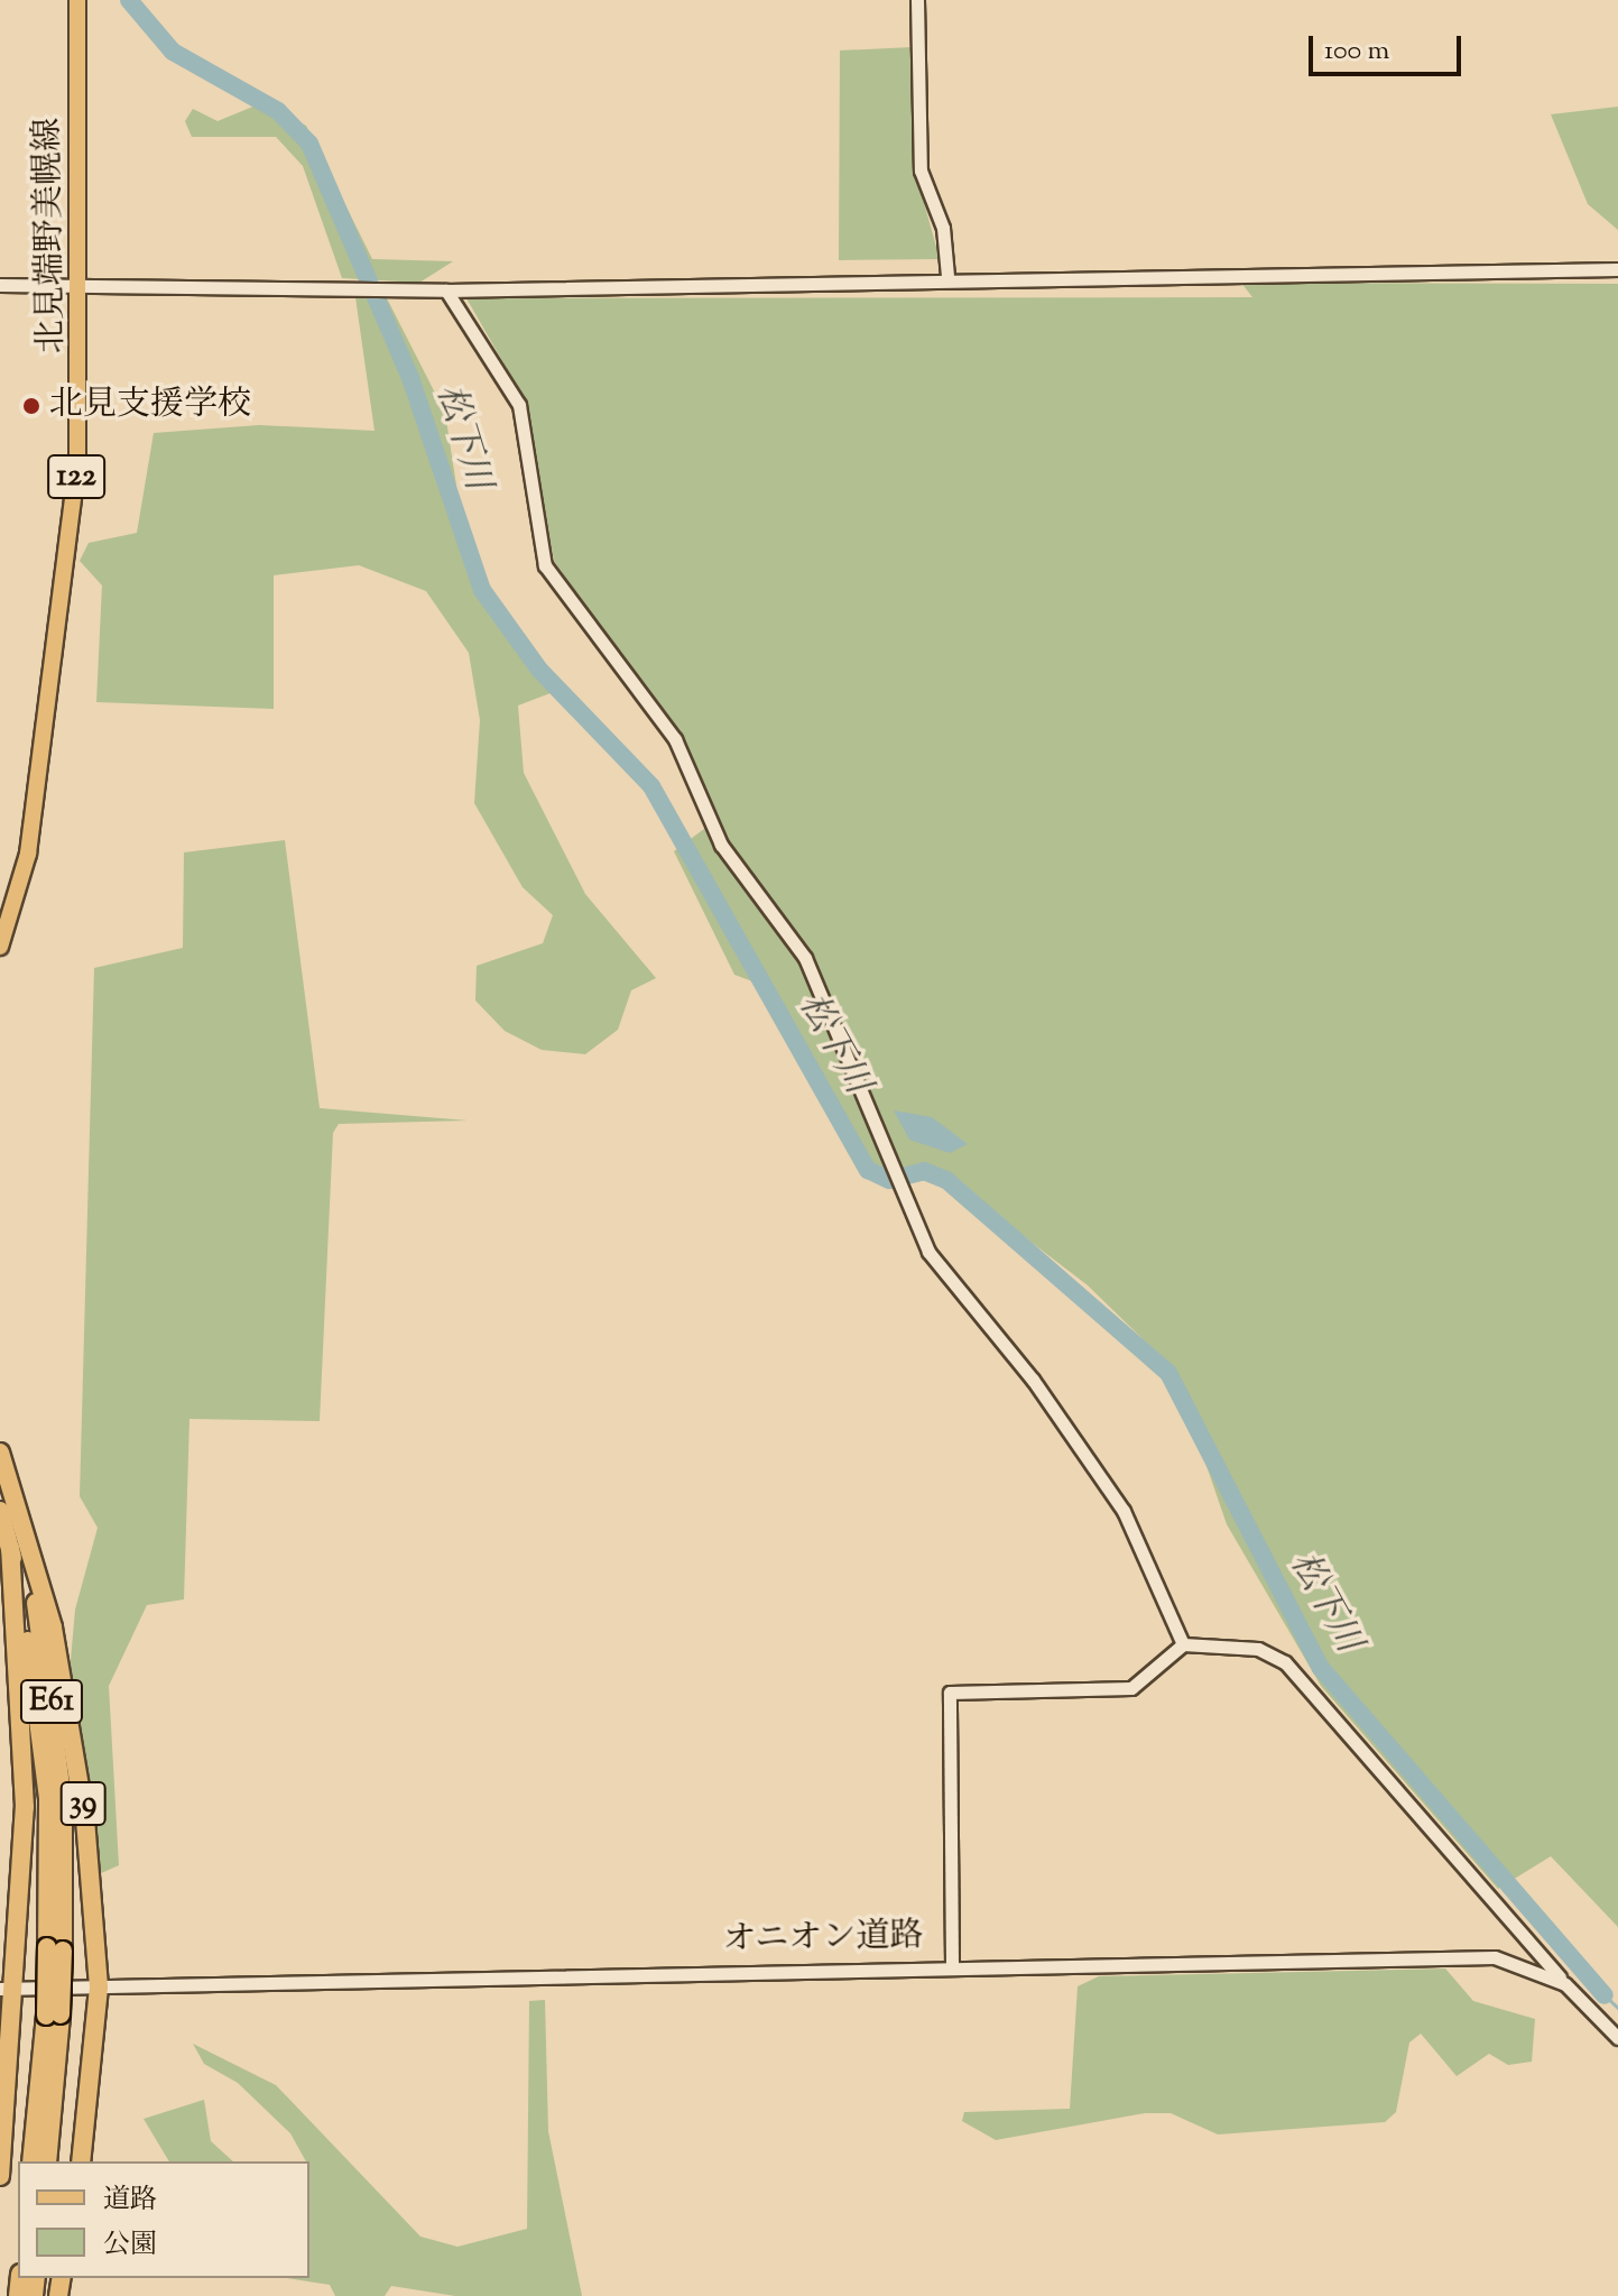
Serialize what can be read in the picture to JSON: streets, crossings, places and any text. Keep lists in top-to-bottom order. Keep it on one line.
{"streets":{"highway":["E61","39"],"main road":["北見端野美幌線","122"],"street":["オニオン道路"]},"crossings":[["E61","39"],["39","オニオン道路"]],"water":["松下川"],"places":["北見支援学校"],"legend":["道路","公園"],"scale_bar":"100 m"}
